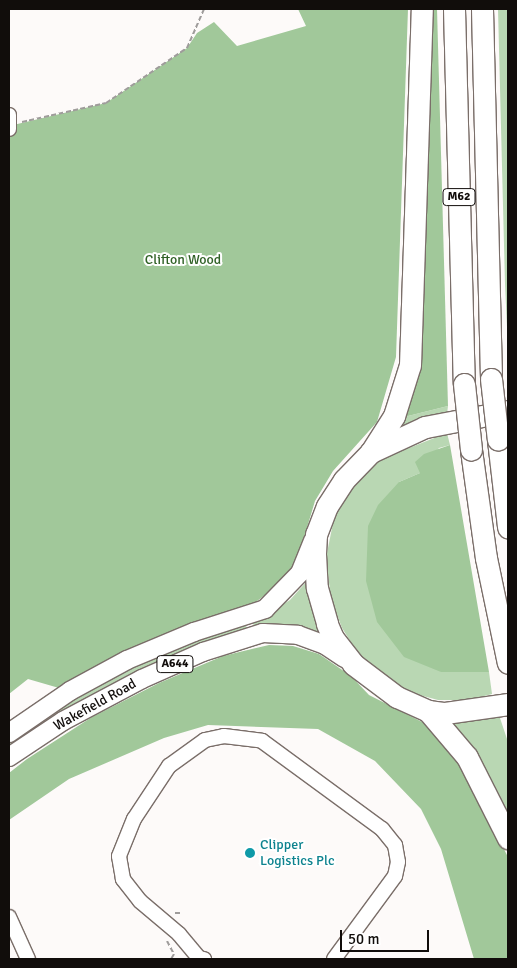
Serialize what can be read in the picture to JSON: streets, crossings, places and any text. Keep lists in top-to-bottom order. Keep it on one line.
{"streets":{"highway":["M62","A644"],"main road":["Wakefield Road"]},"crossings":[["A644","Wakefield Road"]],"parks":["Clifton Wood"],"places":["Clipper Logistics Plc"],"scale_bar":"50 m"}
